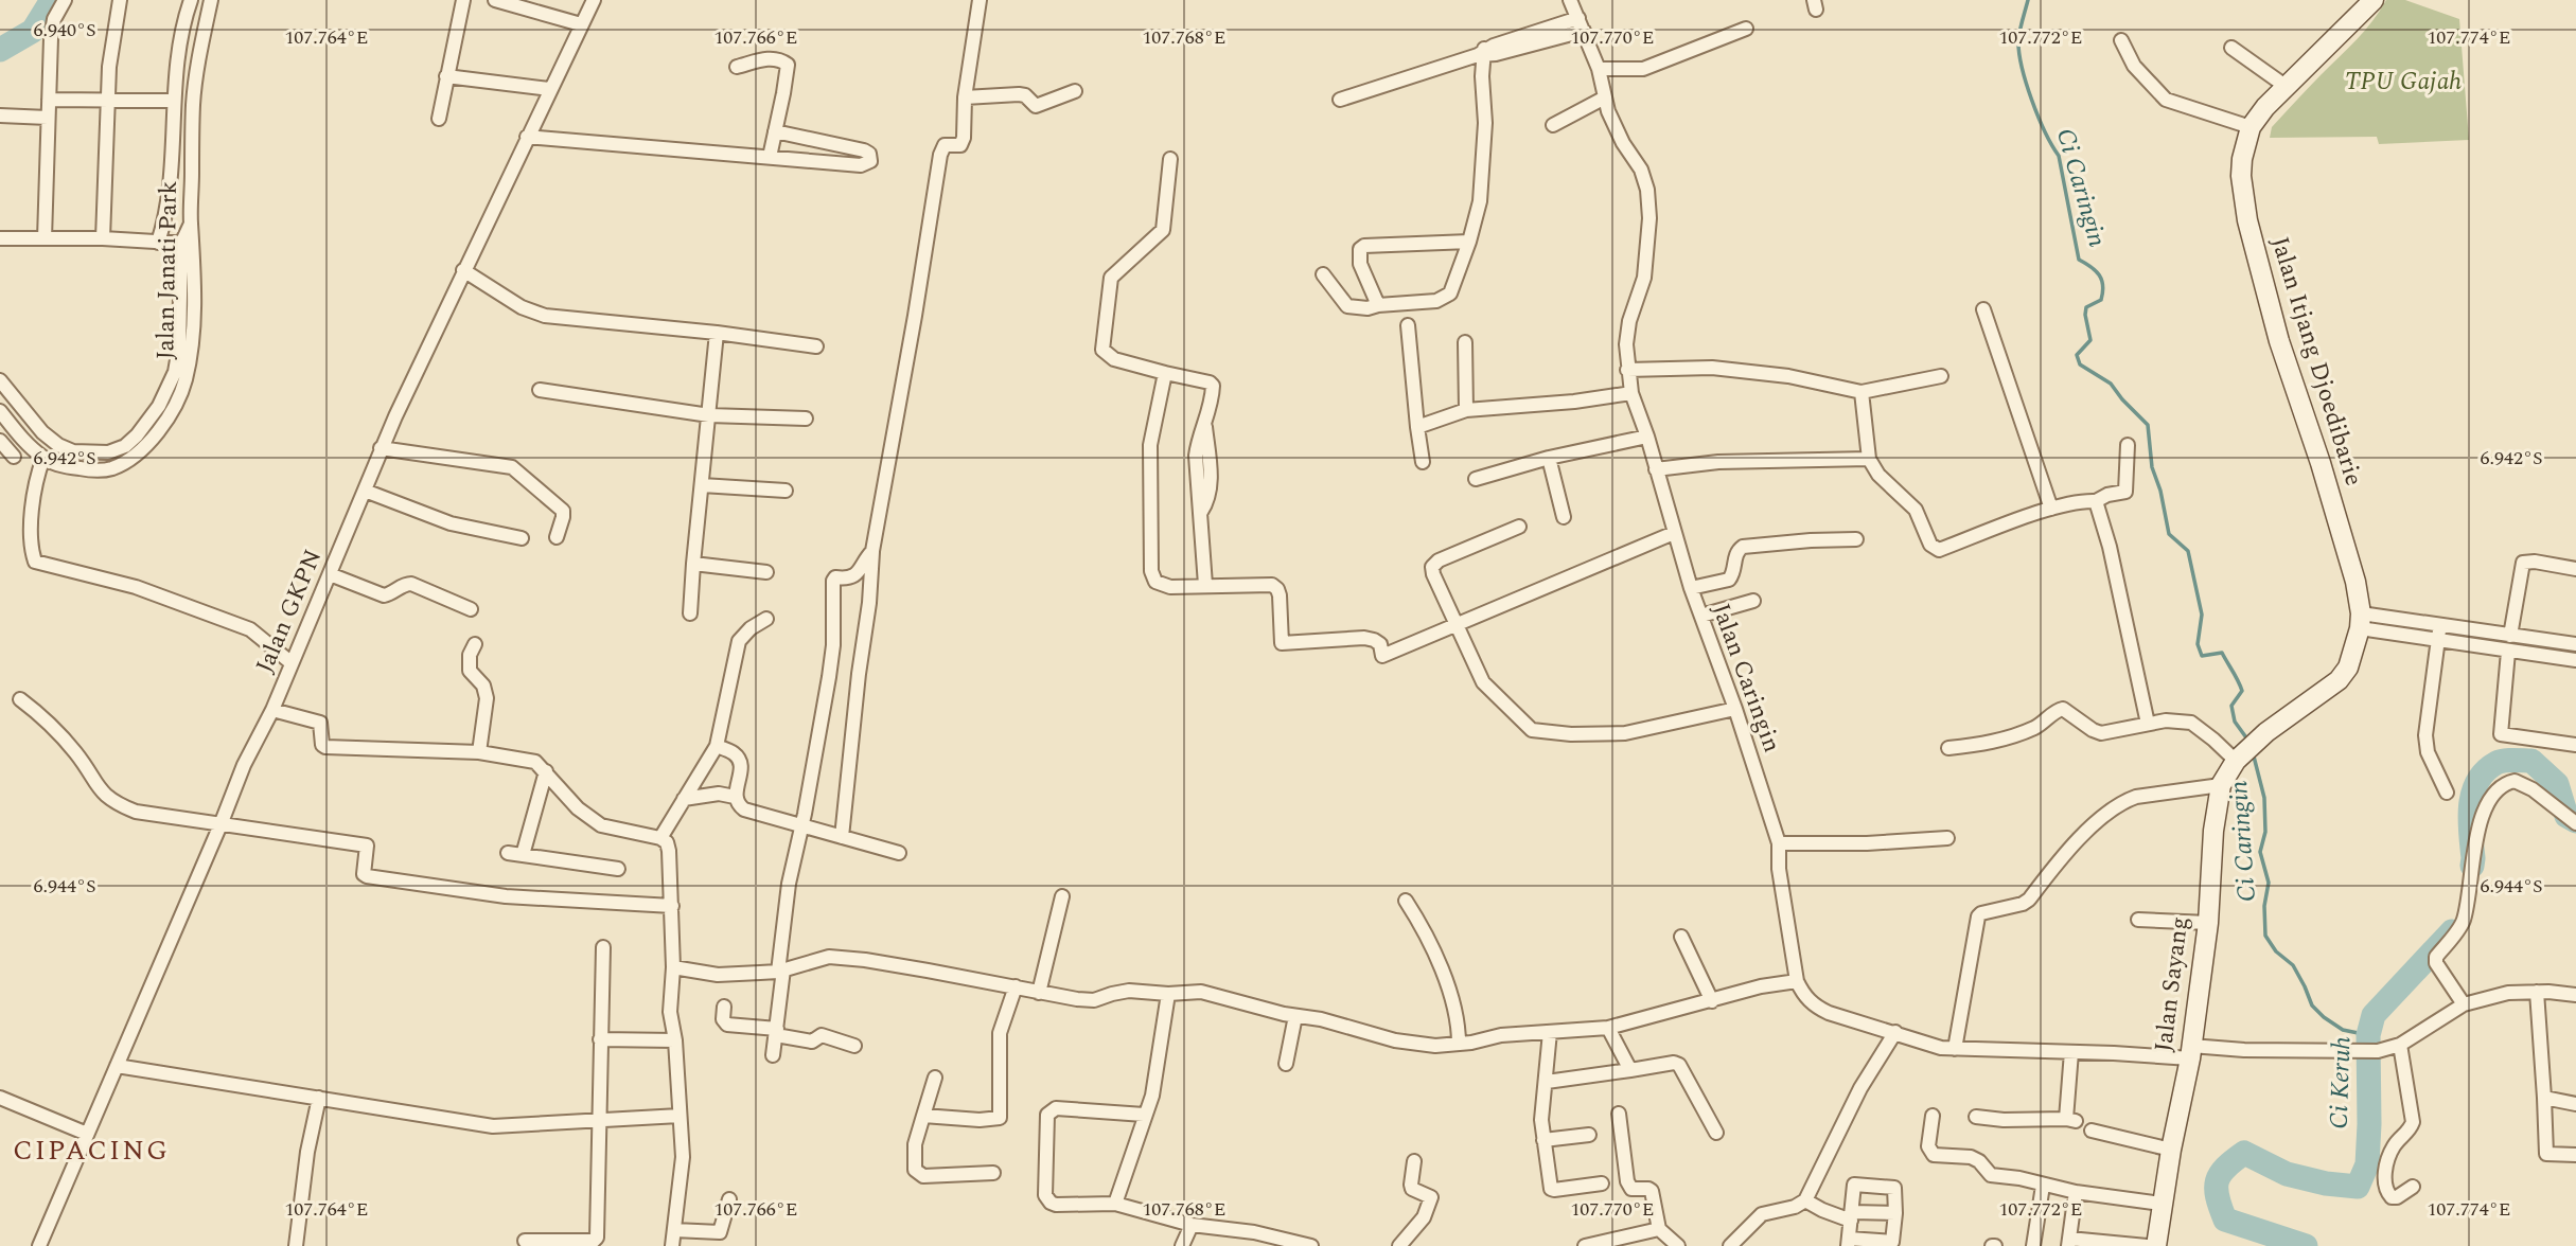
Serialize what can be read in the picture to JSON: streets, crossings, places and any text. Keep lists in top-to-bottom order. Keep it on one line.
{"streets":{"main road":["Jalan Itjang Djoedibarie","Jalan Sayang"],"street":["Jalan Janati Park","Jalan GKPN","Jalan Caringin"]},"crossings":[["Jalan Itjang Djoedibarie","Jalan Sayang"],["Jalan Caringin","Jalan Sayang"]],"districts":["CIPACING"],"water":["Ci Caringin","Ci Keruh"],"parks":["TPU Gajah"],"coordinates":["6.940°S","107.764°E","107.766°E","107.768°E","107.770°E","107.772°E","107.774°E","6.942°S","6.944°S"]}
